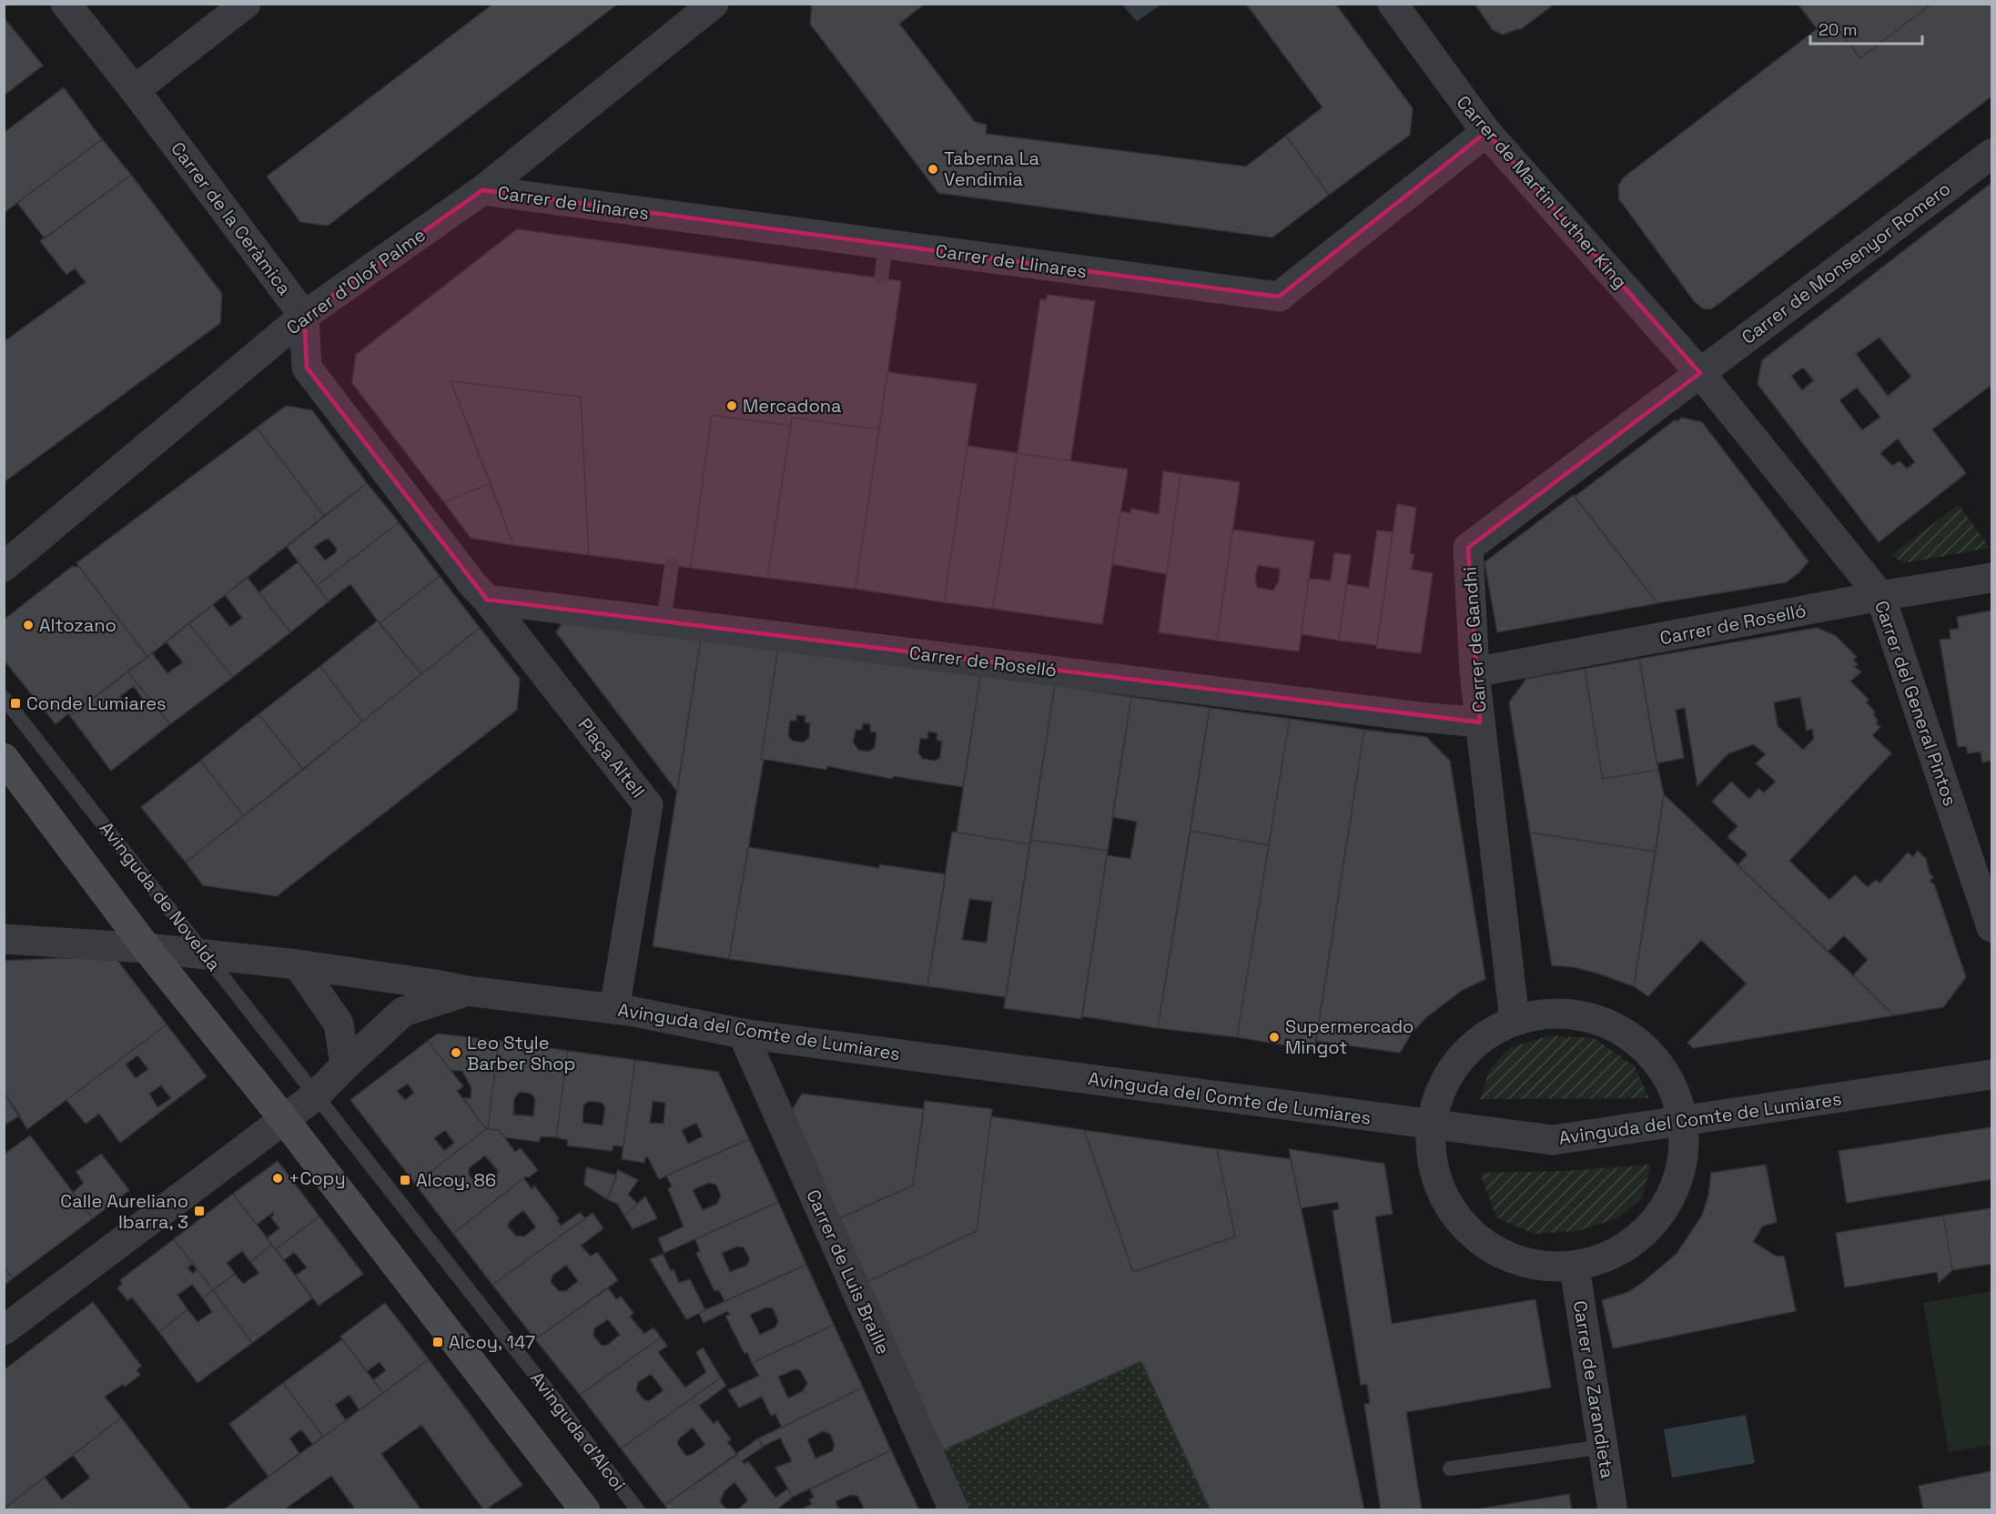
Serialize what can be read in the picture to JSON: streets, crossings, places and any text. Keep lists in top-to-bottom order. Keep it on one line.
{"streets":{"street":["Carrer de Martin Luther King","Carrer de Llinares","Carrer de la Ceràmica","Carrer de Monsenyor Romero","Carrer d'Olof Palme","Carrer de Roselló","Carrer de Gandhi","Carrer del General Pintos","Plaça Altell","Avinguda del Comte de Lumiares","Carrer de Luis Braille","Carrer de Zarandieta"],"lane":["Avinguda de Novelda","Avinguda d'Alcoi"]},"crossings":[["Carrer de Martin Luther King","Carrer de Llinares"],["Carrer de Martin Luther King","Carrer de Monsenyor Romero"],["Carrer de Martin Luther King","Carrer de Gandhi"],["Carrer de Martin Luther King","Carrer del General Pintos"],["Carrer de Llinares","Carrer d'Olof Palme"],["Carrer de la Ceràmica","Carrer d'Olof Palme"],["Carrer de Monsenyor Romero","Carrer de Gandhi"],["Carrer de Monsenyor Romero","Carrer del General Pintos"],["Carrer de Roselló","Carrer de Gandhi"],["Carrer de Roselló","Carrer del General Pintos"],["Carrer de Roselló","Plaça Altell"],["Carrer de Gandhi","Carrer del General Pintos"],["Plaça Altell","Avinguda del Comte de Lumiares"],["Avinguda de Novelda","Avinguda del Comte de Lumiares"],["Avinguda de Novelda","Avinguda d'Alcoi"],["Avinguda del Comte de Lumiares","Carrer de Luis Braille"],["Avinguda del Comte de Lumiares","Avinguda d'Alcoi"]],"places":{"other":["Taberna La Vendimia","Mercadona","Altozano","Supermercado Mingot","Leo Style Barber Shop","+Copy"],"transit":["Conde Lumiares","Alcoy, 86","Calle Aureliano Ibarra, 3","Alcoy, 147"]},"scale_bar":"20 m"}
